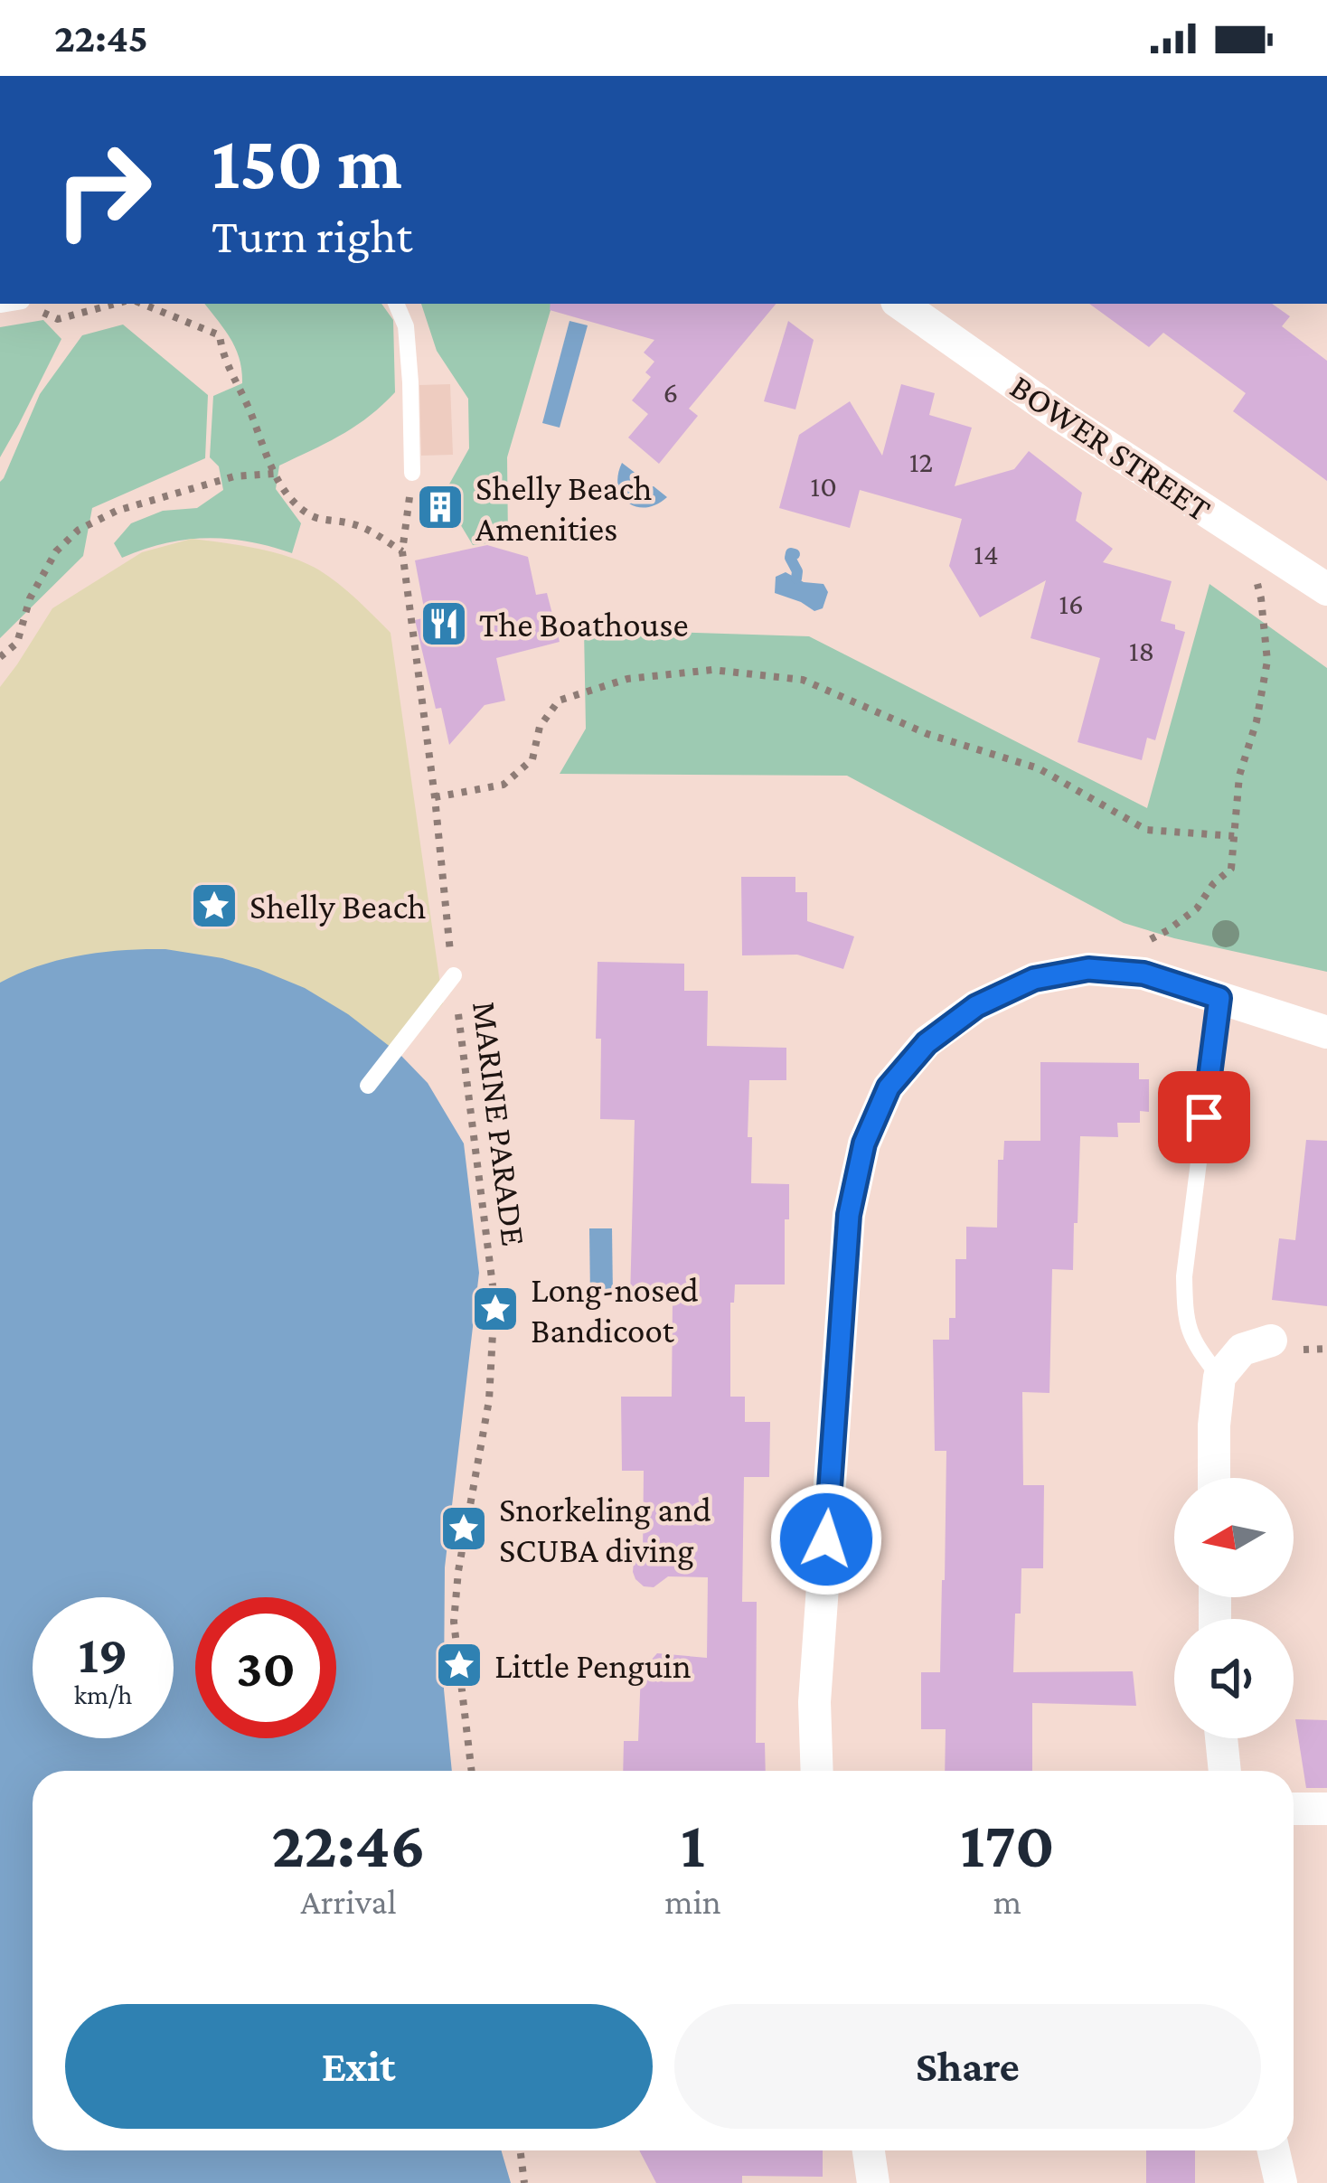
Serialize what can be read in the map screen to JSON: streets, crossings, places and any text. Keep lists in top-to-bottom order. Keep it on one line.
{"streets":{"street":["BOWER STREET"],"path":["MARINE PARADE"]},"places":{"building":["Shelly Beach Amenities"],"restaurant":["The Boathouse"],"place":["Shelly Beach","Long-nosed Bandicoot","Snorkeling and SCUBA diving","Little Penguin"]},"house_numbers":["6","12","10","14","16","18"],"north":"left","page":{"status":"22:45","turn":["150 m","Turn right"],"speed":"19 km/h","limit":"30","eta":["22:46","Arrival","1","min","170","m"],"buttons":["Exit","Share"]}}
